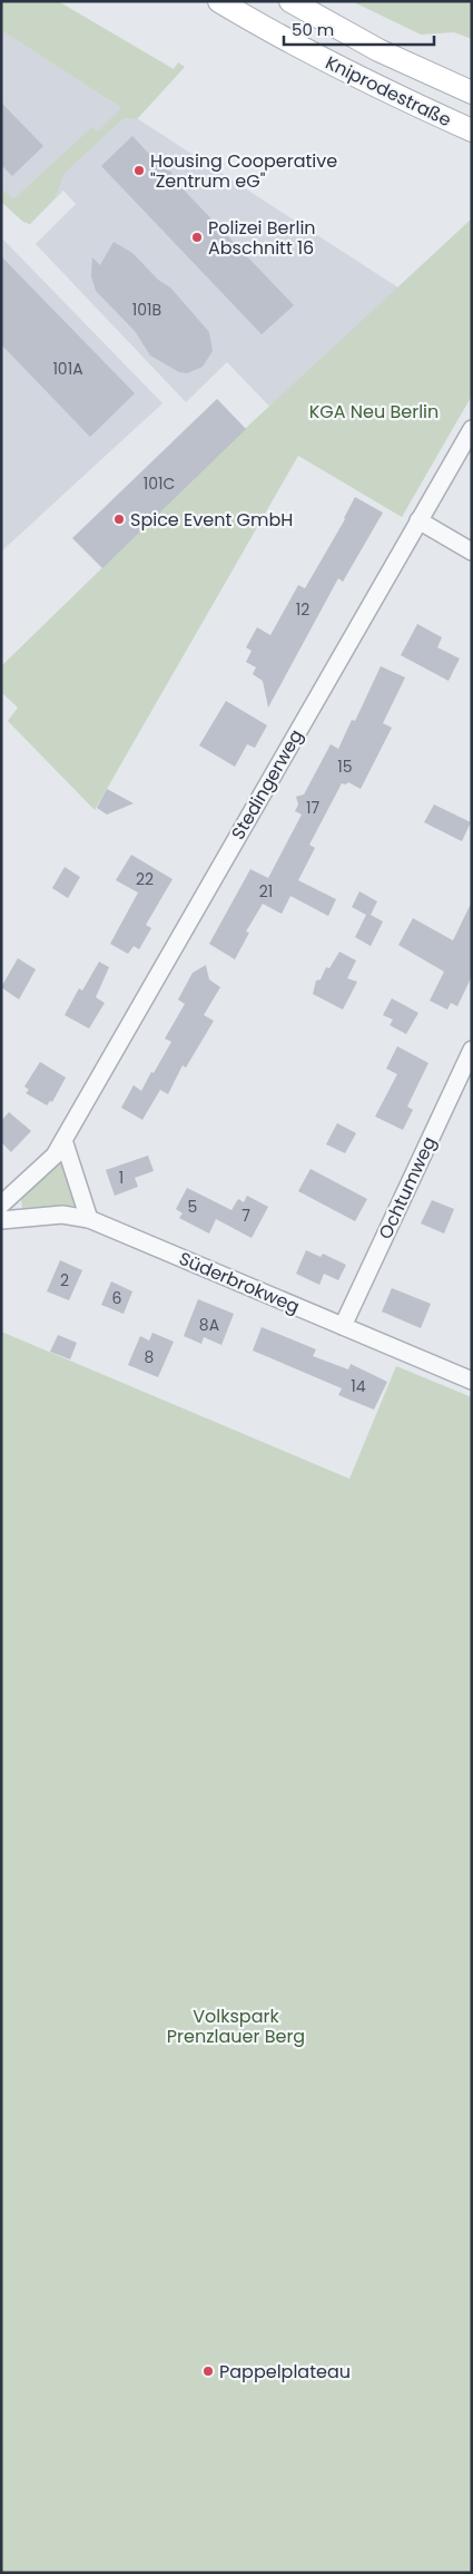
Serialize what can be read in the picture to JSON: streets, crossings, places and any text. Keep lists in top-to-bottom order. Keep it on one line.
{"streets":{"main road":["Kniprodestraße"],"street":["Stedingerweg","Ochtumweg","Süderbrokweg"]},"crossings":[["Ochtumweg","Süderbrokweg"]],"parks":["KGA Neu Berlin","Volkspark Prenzlauer Berg"],"places":["Housing Cooperative \"Zentrum eG\"","Polizei Berlin Abschnitt 16","Spice Event GmbH","Pappelplateau"],"house_numbers":["101B","101A","101C","12","15","17","22","21","1","5","7","2","6","8A","8","14"],"scale_bar":"50 m"}
